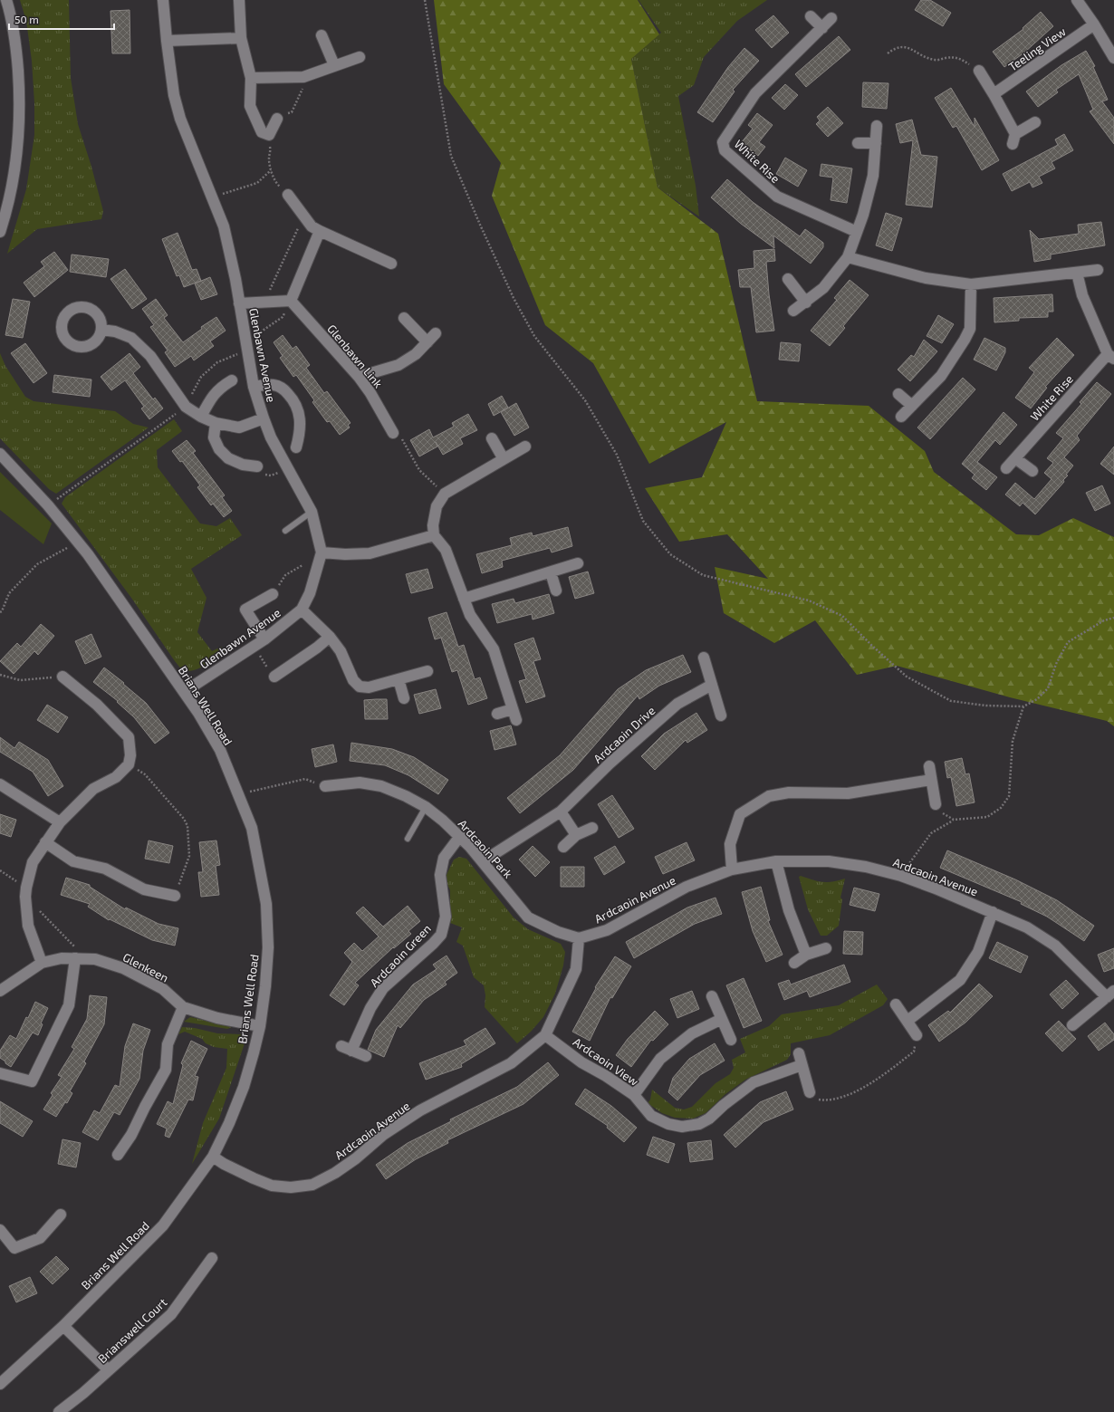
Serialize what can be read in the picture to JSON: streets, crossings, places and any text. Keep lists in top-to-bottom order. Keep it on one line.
{"streets":{"street":["Teeling View","White Rise","Glenbawn Avenue","Glenbawn Link","Brians Well Road","Ardcaoin Drive","Ardcaoin Park","Ardcaoin Avenue","Ardcaoin Green","Glenkeen","Ardcaoin View","Brianswell Court"]},"crossings":[["Glenbawn Avenue","Brians Well Road"],["Brians Well Road","Ardcaoin Avenue"],["Brians Well Road","Glenkeen"],["Ardcaoin Drive","Ardcaoin Park"],["Ardcaoin Park","Ardcaoin Avenue"],["Ardcaoin Park","Ardcaoin Green"],["Ardcaoin Avenue","Ardcaoin View"]],"scale_bar":"50 m"}
